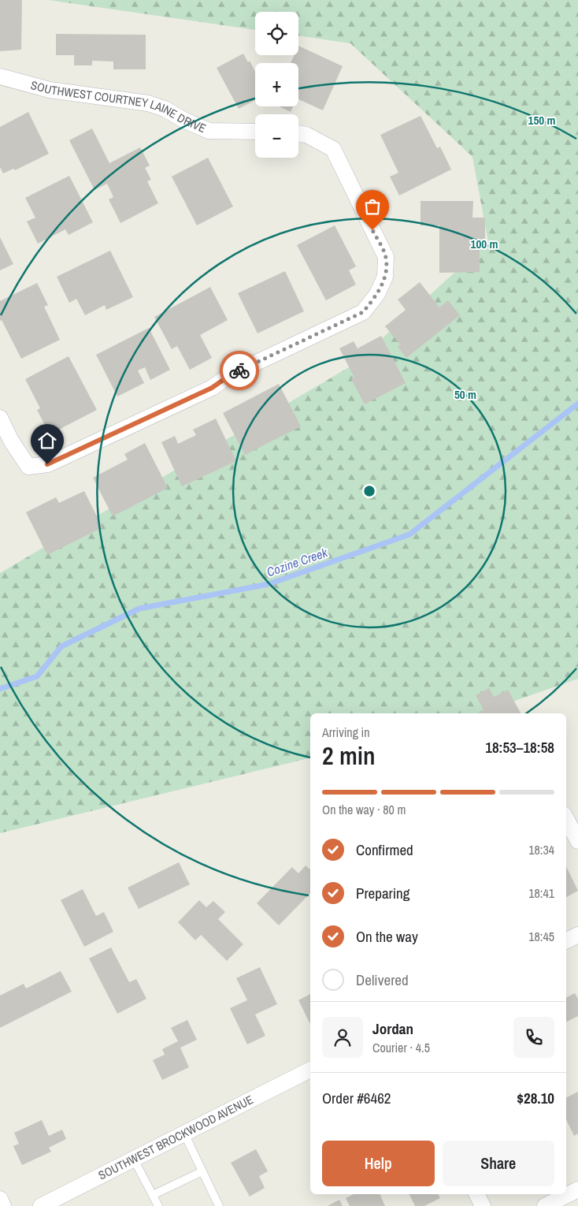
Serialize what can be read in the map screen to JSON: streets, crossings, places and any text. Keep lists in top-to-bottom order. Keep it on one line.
{"streets":{"street":["SOUTHWEST COURTNEY LAINE DRIVE","SOUTHWEST BROCKWOOD AVENUE"]},"water":["Cozine Creek"],"page":{"map_buttons":["+","−"],"heading":["2 min","Arriving in","18:53–18:58"],"panel":["Jordan","Courier · 4.5","Order #6462","$28.10"],"bar":"On the way · 80 m","list":[["Confirmed","18:34"],["Preparing","18:41"],["On the way","18:45"],"Delivered"],"buttons":["Help","Share"]},"rings":["150 m","100 m","50 m"]}
